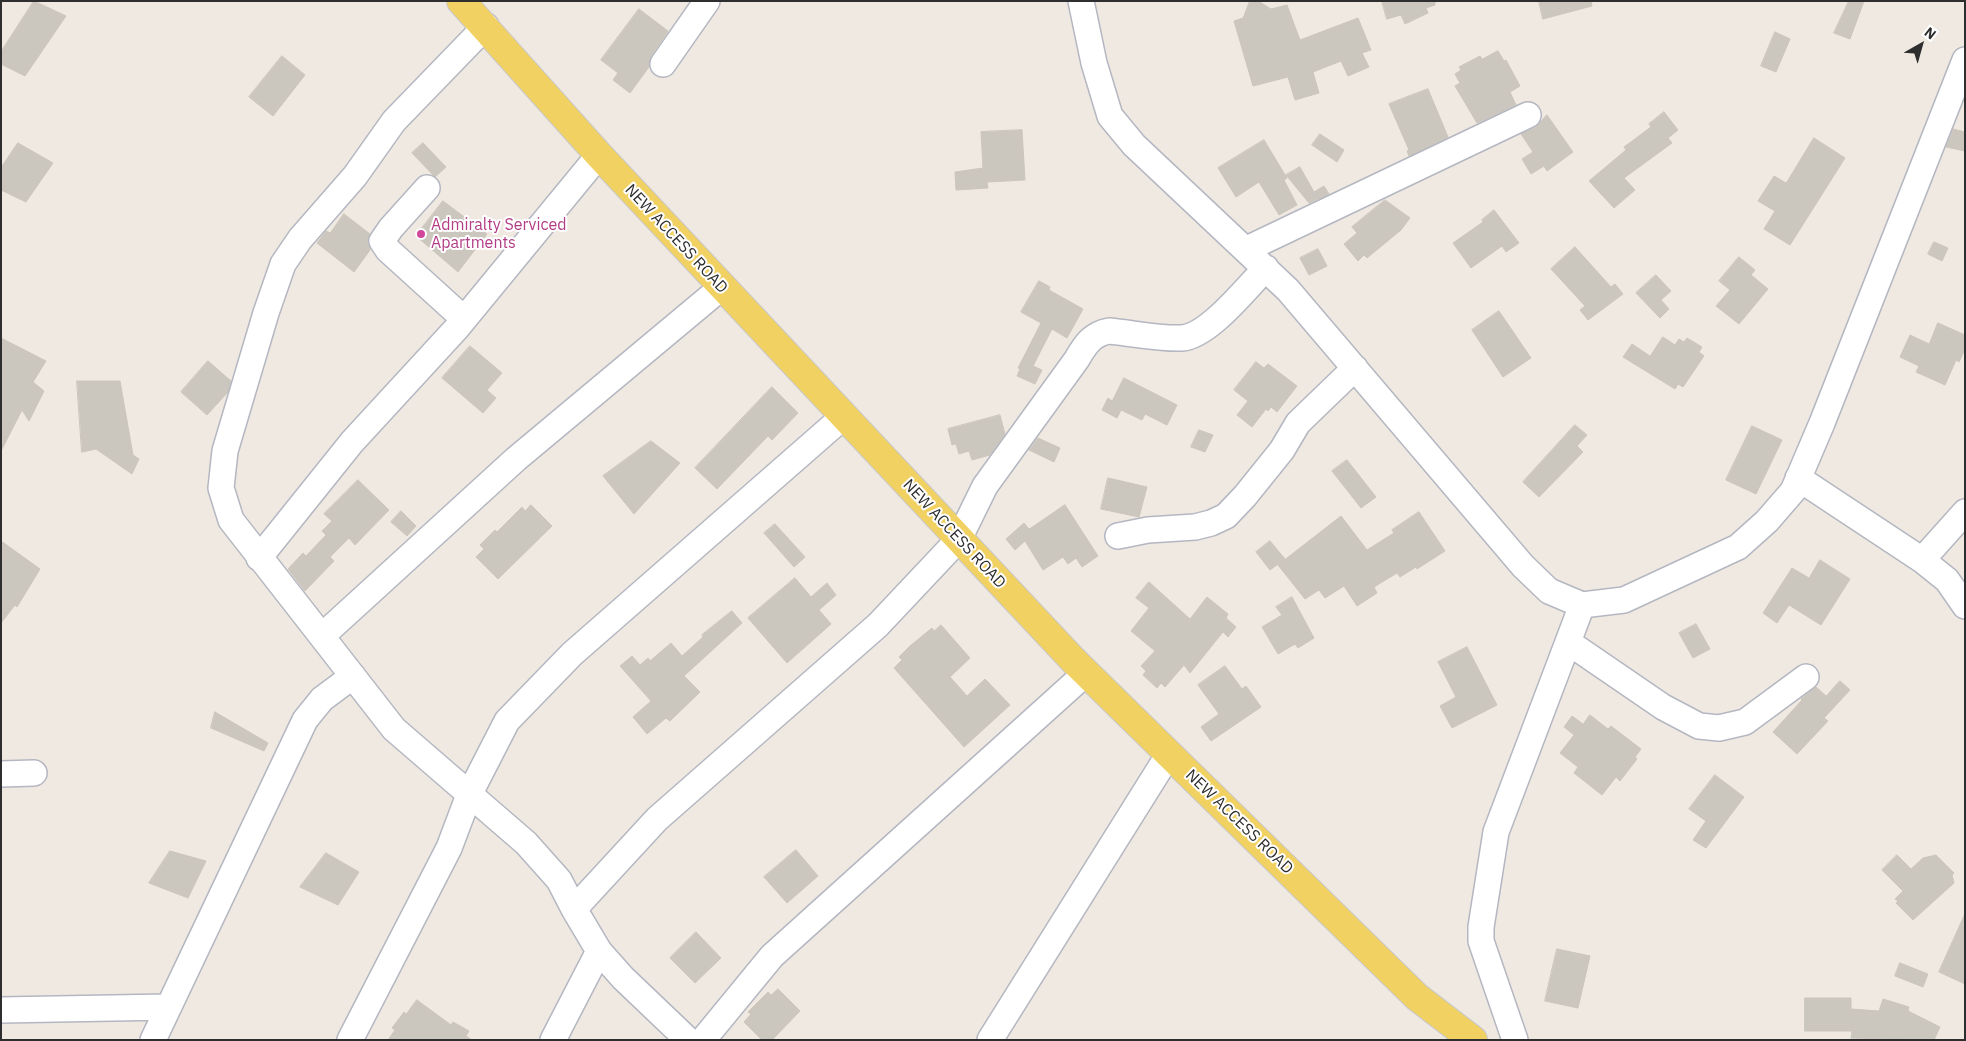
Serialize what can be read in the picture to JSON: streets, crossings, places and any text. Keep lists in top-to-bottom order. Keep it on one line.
{"streets":{"main road":["NEW ACCESS ROAD"]},"places":["Admiralty Serviced Apartments"],"north":"top right"}
